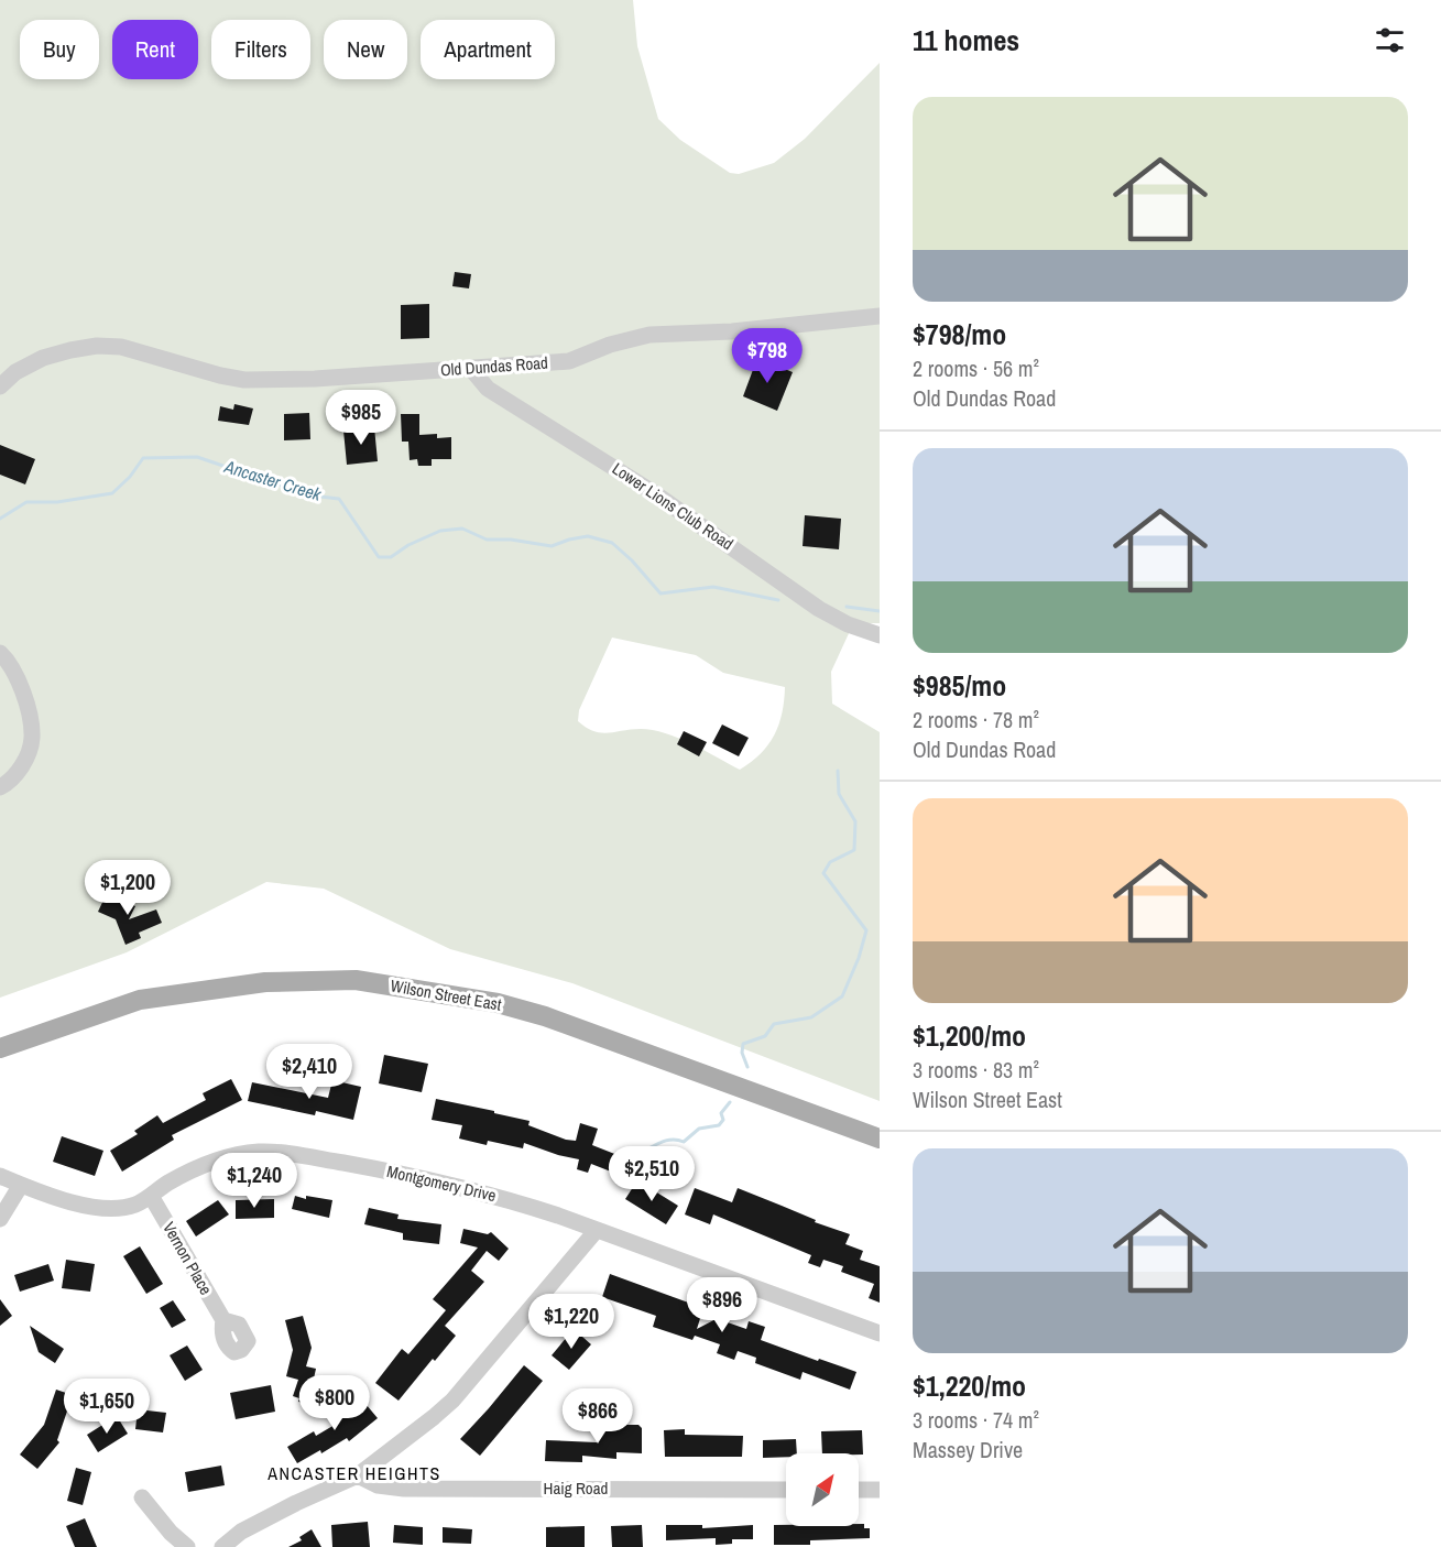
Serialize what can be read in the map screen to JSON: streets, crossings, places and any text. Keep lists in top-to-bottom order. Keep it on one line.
{"streets":{"main road":["Wilson Street East"],"street":["Old Dundas Road","Lower Lions Club Road","Montgomery Drive","Vernon Place","Haig Road"]},"crossings":[["Old Dundas Road","Lower Lions Club Road"],["Montgomery Drive","Vernon Place"]],"districts":["ANCASTER HEIGHTS"],"water":["Ancaster Creek"],"north":"top right","page":{"heading":"11 homes","chip":["Buy","Rent","Filters","New","Apartment"],"list":[{"name":"$798/mo","note":"2 rooms · 56 m² · Old Dundas Road"},{"name":"$985/mo","note":"2 rooms · 78 m² · Old Dundas Road"},{"name":"$1,200/mo","note":"3 rooms · 83 m² · Wilson Street East"},{"name":"$1,220/mo","note":"3 rooms · 74 m² · Massey Drive"}],"price":["$798","$985","$1,200","$2,410","$2,510","$1,240","$896","$1,220","$800","$1,650","$866"]}}
